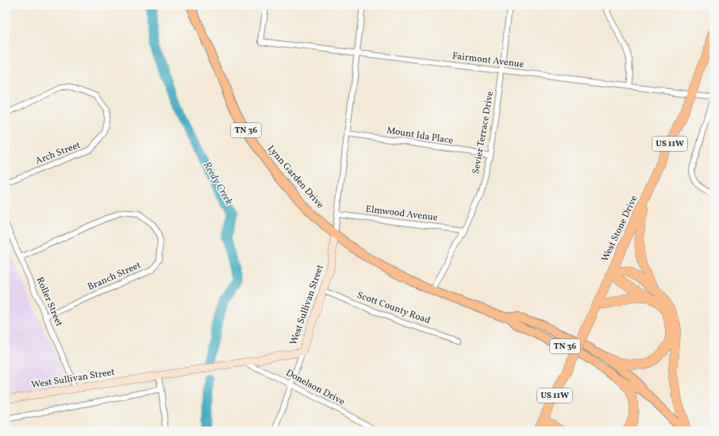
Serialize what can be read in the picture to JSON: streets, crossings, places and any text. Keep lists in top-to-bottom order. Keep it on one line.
{"streets":{"highway":["US 11W","West Stone Drive"],"main road":["TN 36","Lynn Garden Drive"],"street":["Fairmont Avenue","Sevier Terrace Drive","Mount Ida Place","Arch Street","Elmwood Avenue","Branch Street","Roller Street","West Sullivan Street","Scott County Road","Donelson Drive"]},"crossings":[["Fairmont Avenue","Sevier Terrace Drive"],["Fairmont Avenue","West Stone Drive"],["Fairmont Avenue","West Sullivan Street"],["Sevier Terrace Drive","Mount Ida Place"],["Sevier Terrace Drive","Lynn Garden Drive"],["Sevier Terrace Drive","Elmwood Avenue"],["Mount Ida Place","West Sullivan Street"],["Lynn Garden Drive","West Sullivan Street"],["Elmwood Avenue","West Sullivan Street"],["Branch Street","Roller Street"],["Roller Street","West Sullivan Street"],["West Sullivan Street","Scott County Road"],["West Sullivan Street","Donelson Drive"]],"water":["Reedy Creek"]}
